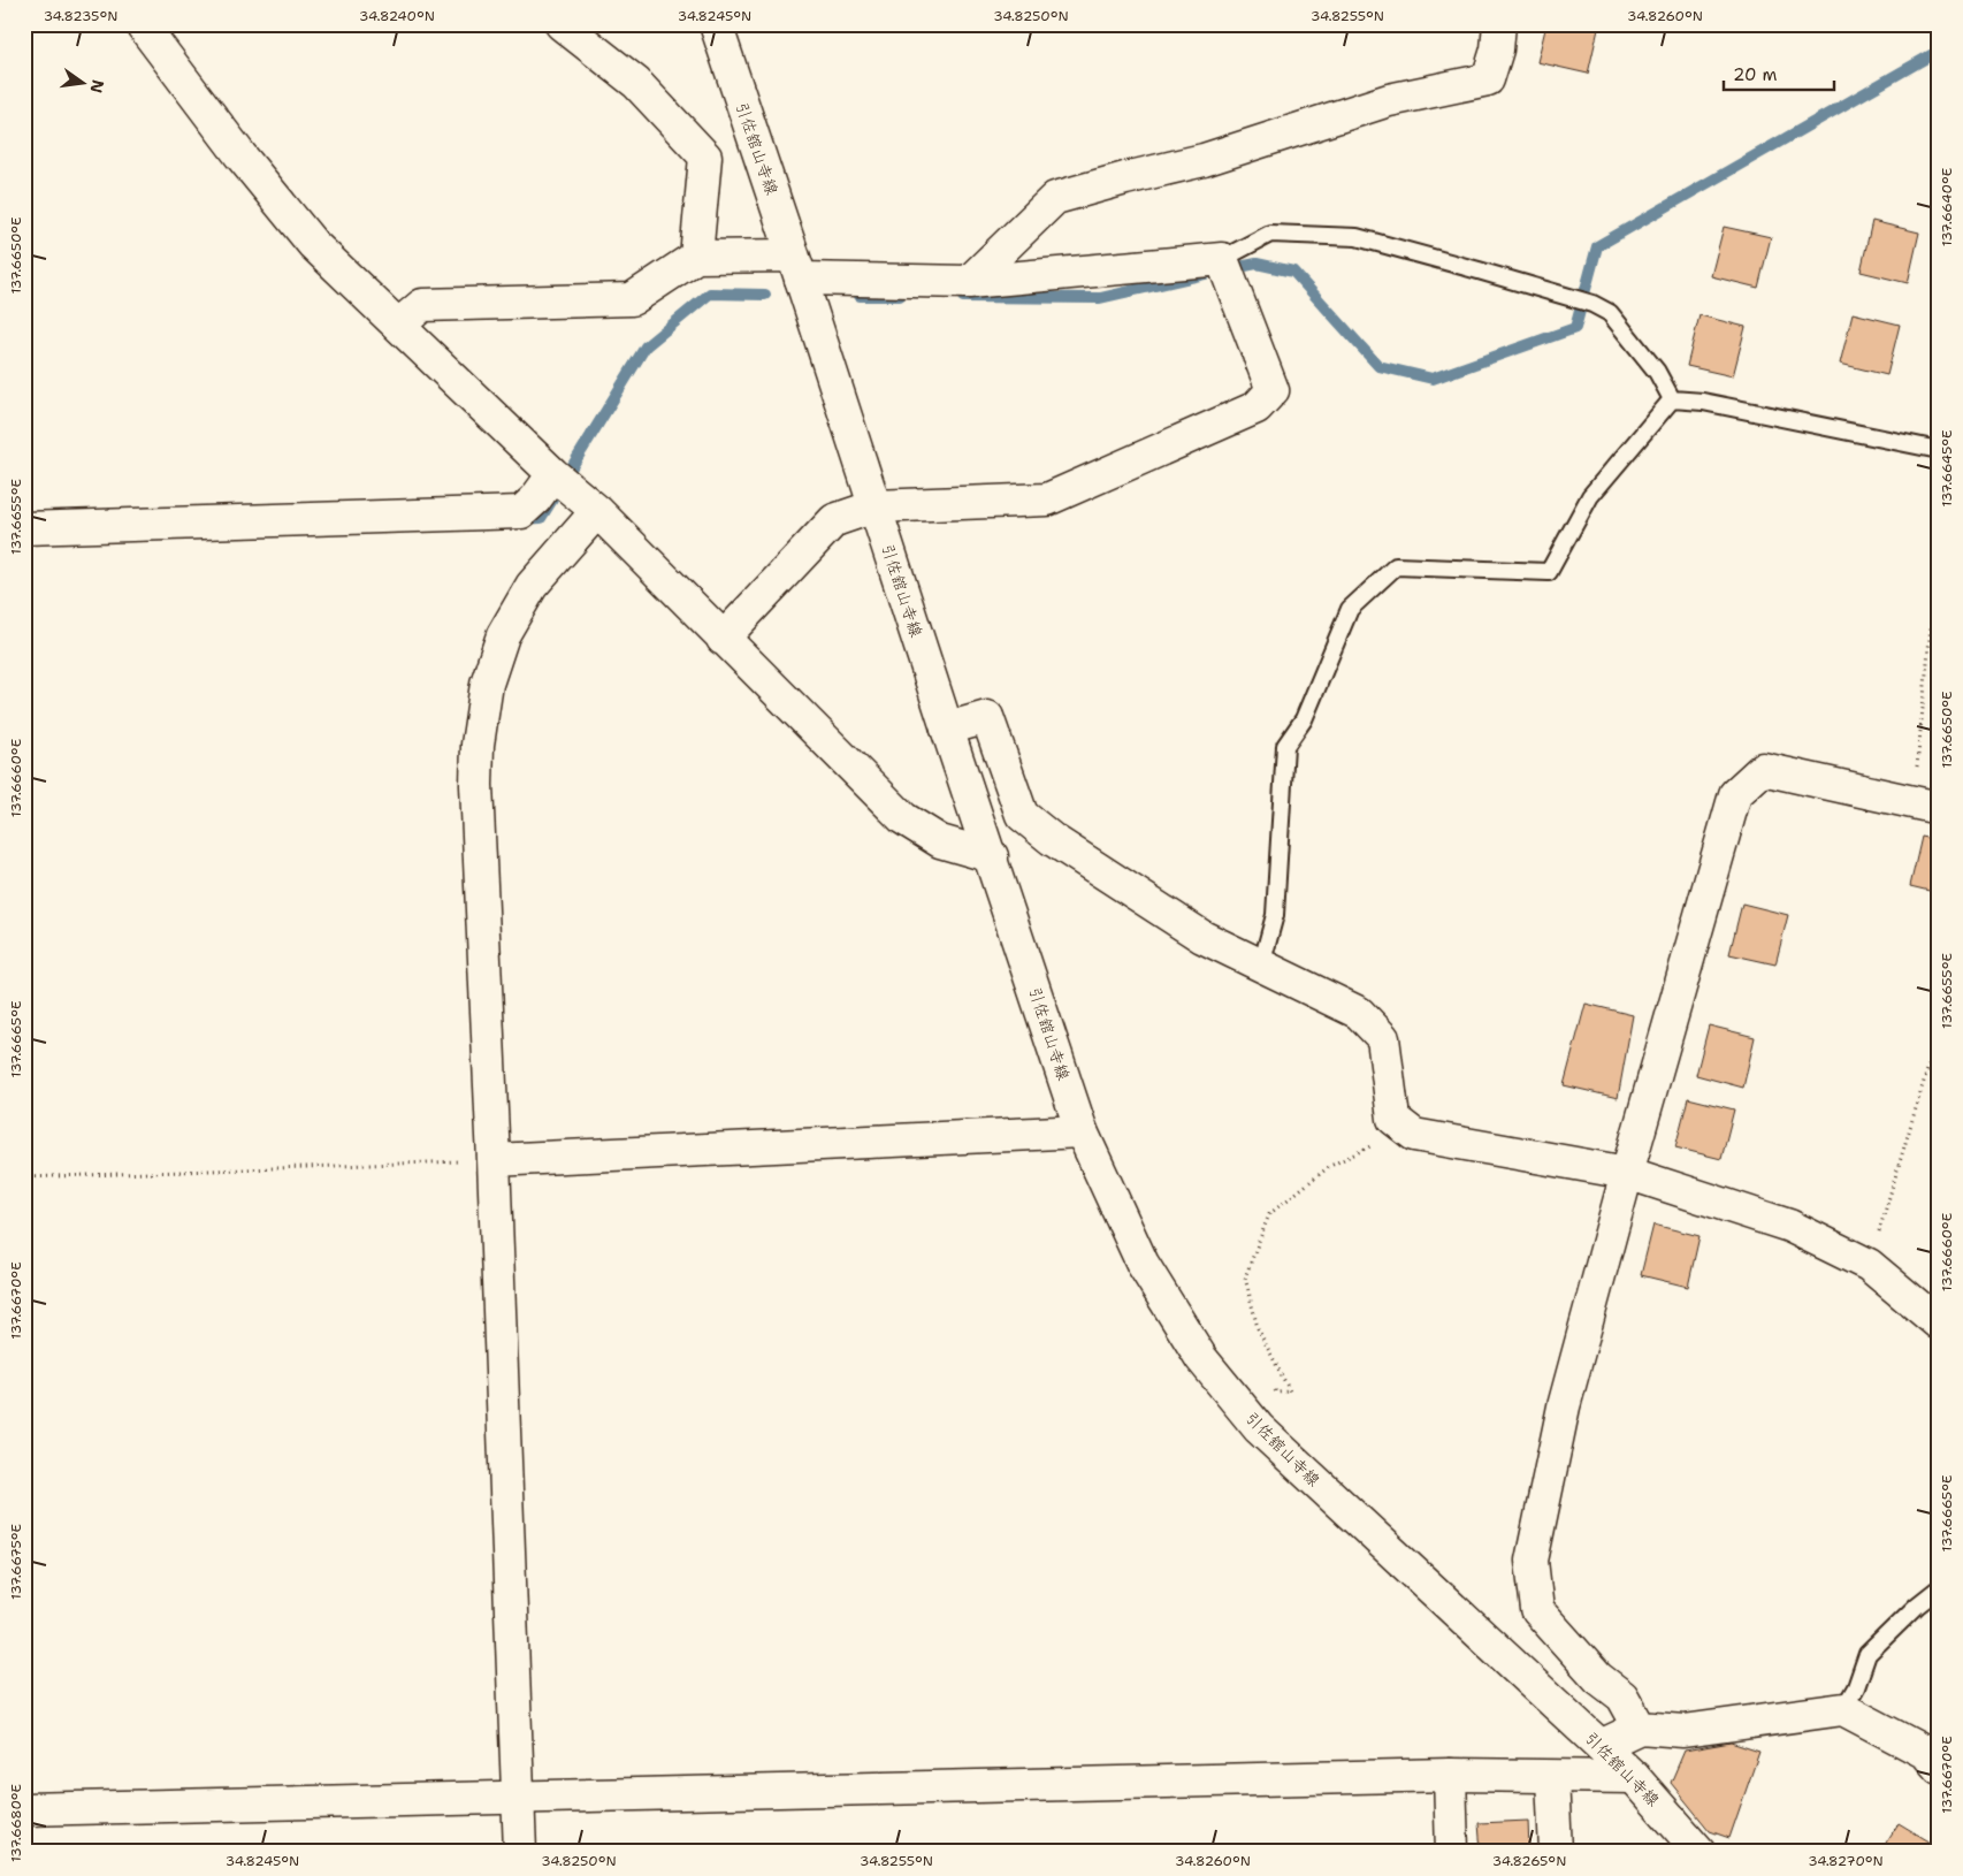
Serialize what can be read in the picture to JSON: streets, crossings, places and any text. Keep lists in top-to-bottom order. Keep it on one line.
{"streets":{"street":["引佐舘山寺線"]},"scale_bar":"20 m","north":"right","coordinates":["34.8235°N","34.8240°N","34.8245°N","34.8250°N","34.8255°N","34.8260°N","137.6640°E","137.6650°E","137.6645°E","137.6655°E","137.6660°E","137.6665°E","137.6670°E","137.6675°E","137.6680°E","34.8265°N","34.8270°N"]}
